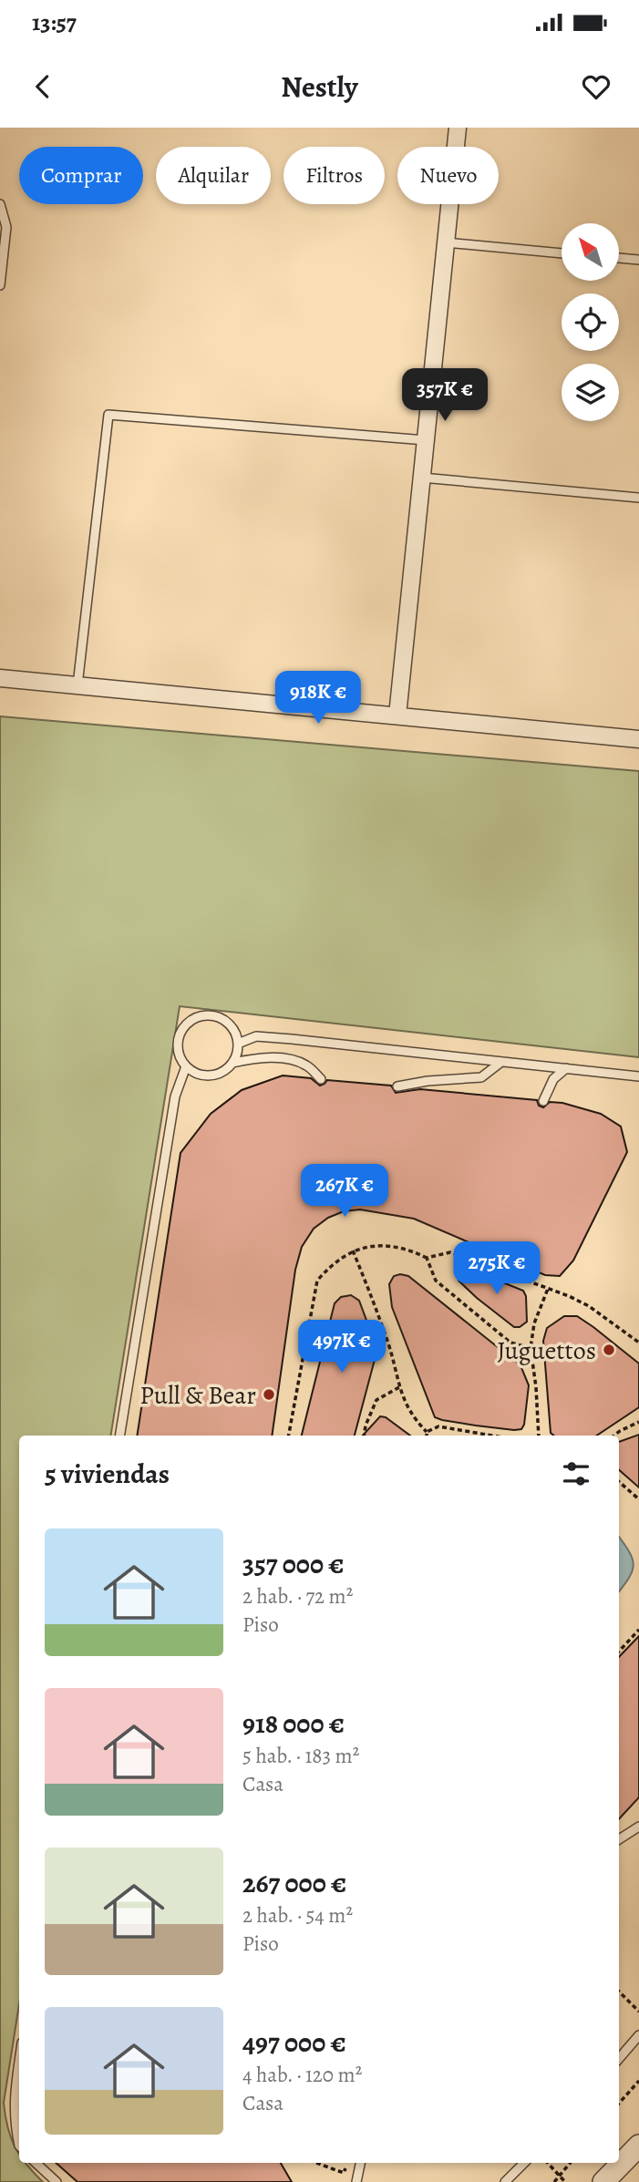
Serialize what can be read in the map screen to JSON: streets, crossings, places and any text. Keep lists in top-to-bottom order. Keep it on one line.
{"places":["Juguettos","Pull & Bear"],"north":"top left","page":{"status":"13:57","header":"Nestly","chip":["Comprar","Alquilar","Filtros","Nuevo"],"price":["357K €","918K €","267K €","275K €","497K €"],"heading":"5 viviendas","list":[{"name":"357 000 €","note":"2 hab. · 72 m² · Piso"},{"name":"918 000 €","note":"5 hab. · 183 m² · Casa"},{"name":"267 000 €","note":"2 hab. · 54 m² · Piso"},{"name":"497 000 €","note":"4 hab. · 120 m² · Casa"}]}}
